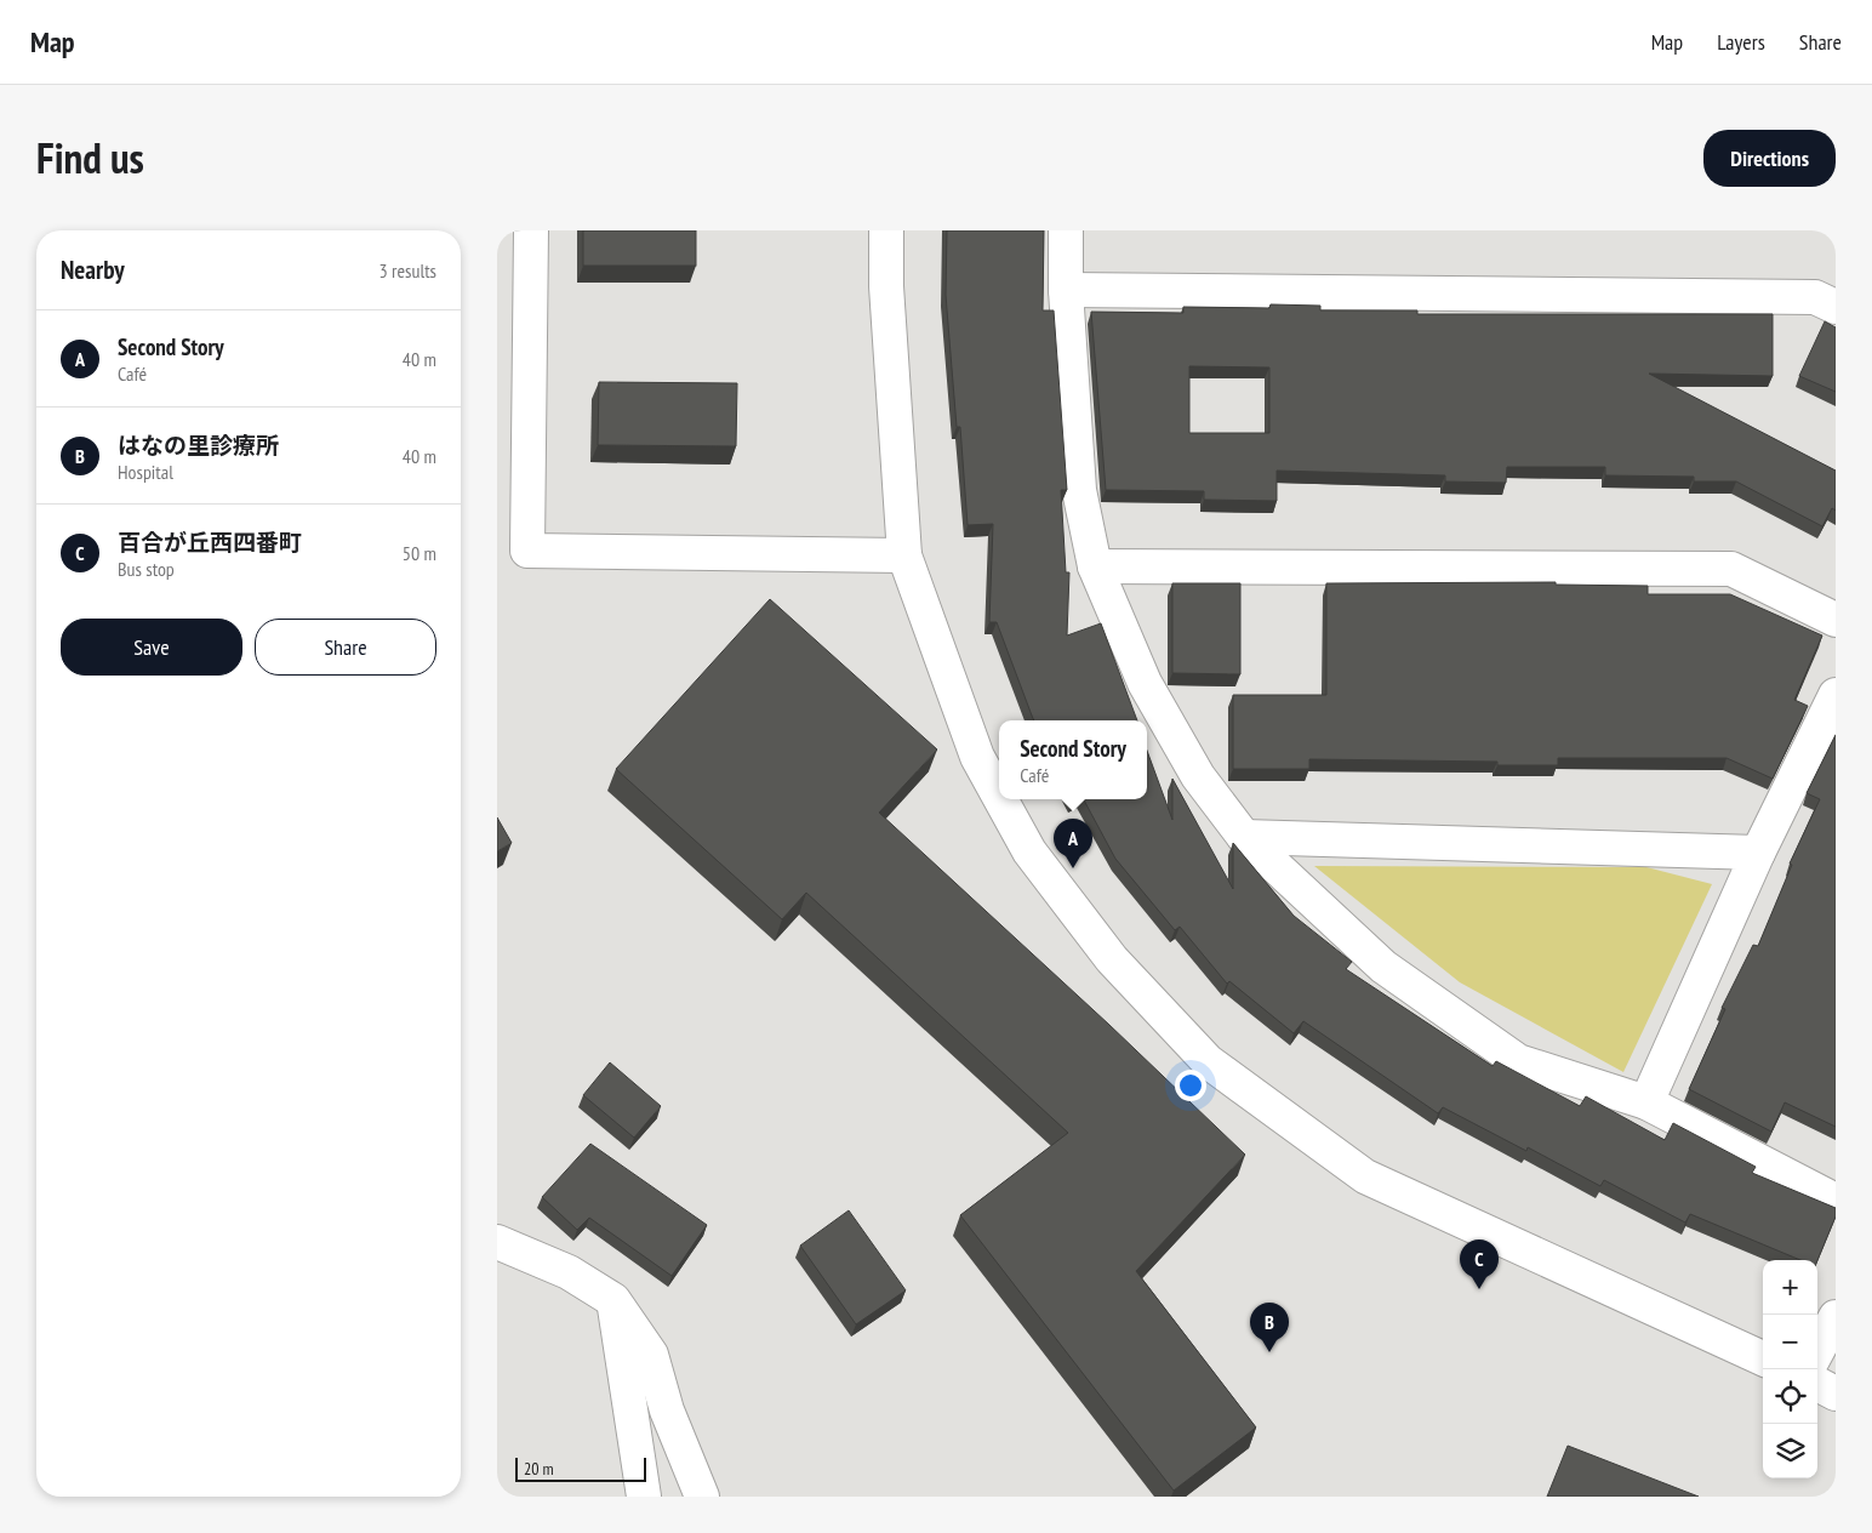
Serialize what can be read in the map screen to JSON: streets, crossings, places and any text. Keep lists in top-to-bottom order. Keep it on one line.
{"scale_bar":"20 m","page":{"header":"Map","nav":["Map","Layers","Share"],"title":"Find us","buttons":["Directions",["Save","Share"]],"heading":["Nearby","3 results"],"list":[{"mark":"A","name":"Second Story","note":"Café","value":"40 m"},{"mark":"B","name":"はなの里診療所","note":"Hospital","value":"40 m"},{"mark":"C","name":"百合が丘西四番町","note":"Bus stop","value":"50 m"}],"popup":["Second Story","Café"],"pins":["A","C","B"],"map_buttons":["+","−"],"scale":"20 m"}}
